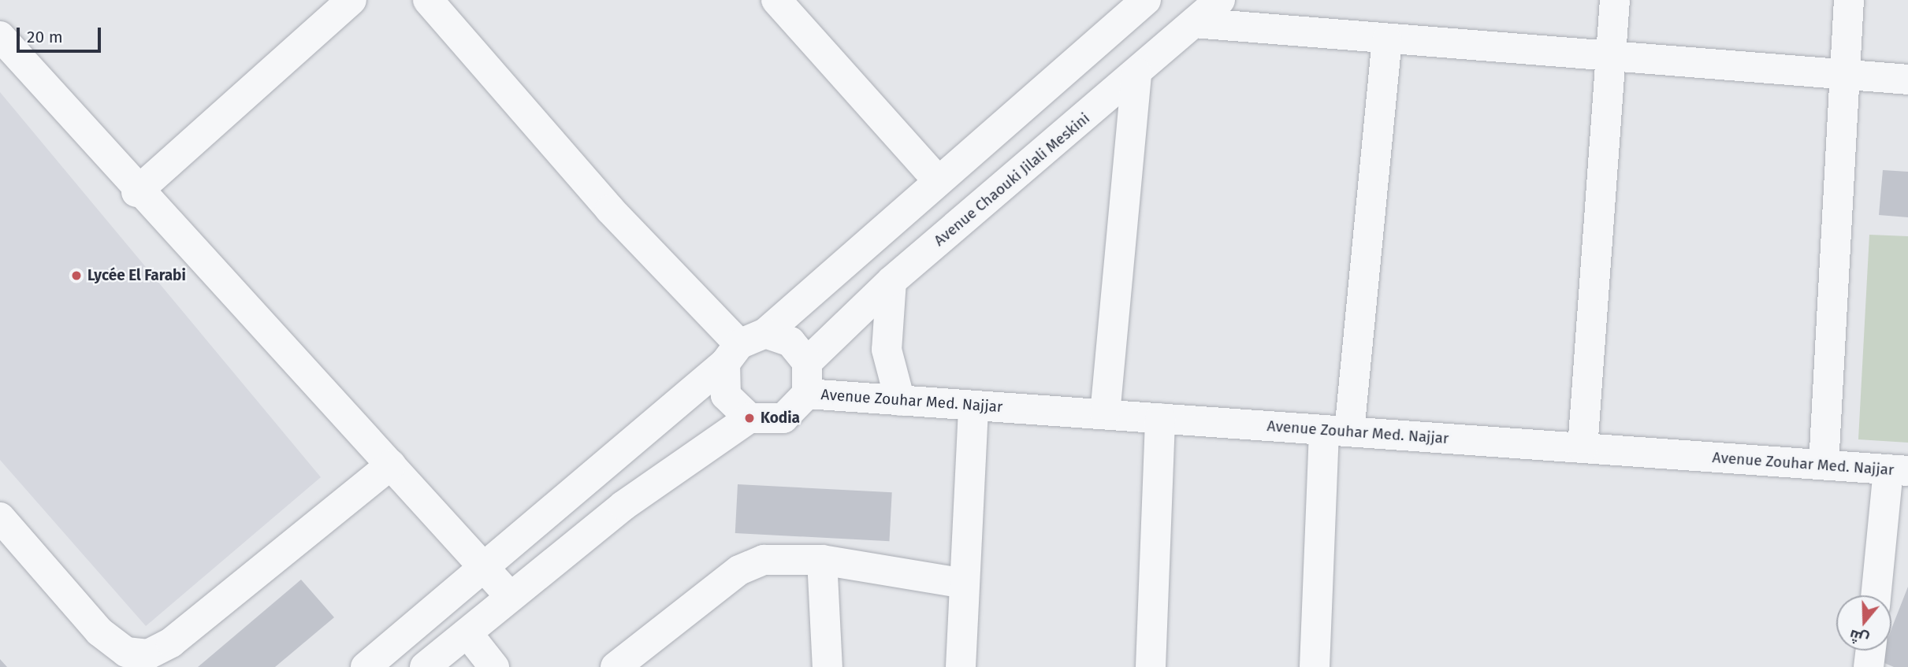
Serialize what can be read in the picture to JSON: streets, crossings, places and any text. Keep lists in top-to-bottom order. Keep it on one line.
{"streets":{"street":["Avenue Chaouki Jilali Meskini","Avenue Zouhar Med. Najjar"]},"crossings":[["Avenue Chaouki Jilali Meskini","Avenue Zouhar Med. Najjar"]],"places":["Lycée El Farabi","Kodia"],"scale_bar":"20 m","north":"bottom"}
